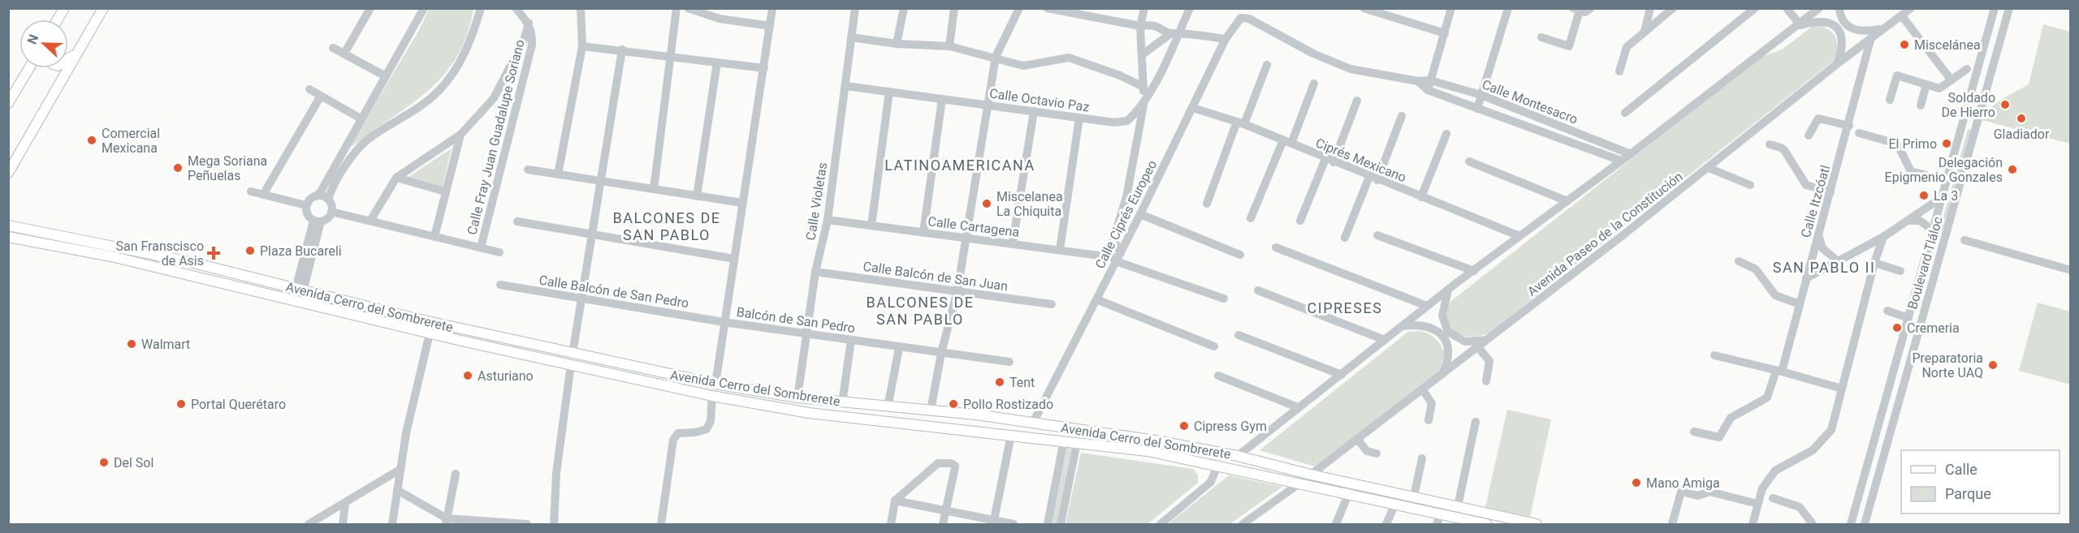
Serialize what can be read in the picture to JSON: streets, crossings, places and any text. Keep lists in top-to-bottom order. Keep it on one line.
{"streets":{"main road":["Avenida Cerro del Sombrerete"],"street":["Calle Octavio Paz","Calle Montesacro","Calle Fray Juan Guadalupe Soriano","Ciprés Mexicano","Calle Violetas","Calle Itzcóatl","Calle Ciprés Europeo","Calle Cartagena","Avenida Paseo de la Constitución","Boulevard Tláloc","Calle Balcón de San Juan","Calle Balcón de San Pedro","Balcón de San Pedro"]},"crossings":[["Calle Octavio Paz","Calle Violetas"],["Calle Montesacro","Calle Ciprés Europeo"],["Ciprés Mexicano","Calle Ciprés Europeo"],["Calle Violetas","Calle Cartagena"],["Calle Violetas","Calle Balcón de San Juan"],["Calle Violetas","Avenida Cerro del Sombrerete"],["Calle Violetas","Balcón de San Pedro"],["Calle Itzcóatl","Avenida Paseo de la Constitución"],["Calle Ciprés Europeo","Calle Cartagena"],["Calle Ciprés Europeo","Avenida Cerro del Sombrerete"],["Avenida Paseo de la Constitución","Avenida Cerro del Sombrerete"],["Calle Balcón de San Pedro","Balcón de San Pedro"]],"districts":["LATINOAMERICANA","BALCONES DE SAN PABLO","SAN PABLO II","BALCONES DE SAN PABLO","CIPRESES"],"places":{"other":["Miscelánea","Soldado De Hierro","Gladiador","Comercial Mexicana","El Primo","Mega Soriana Peñuelas","Delegación Epigmenio Gonzales","La 3","Miscelanea La Chiquita","Plaza Bucareli","Cremeria","Walmart","Preparatoria Norte UAQ","Asturiano","Tent","Portal Querétaro","Pollo Rostizado","Cipress Gym","Del Sol","Mano Amiga"],"health":["San Franscisco de Asis"]},"legend":["Calle","Parque"],"north":"left"}
